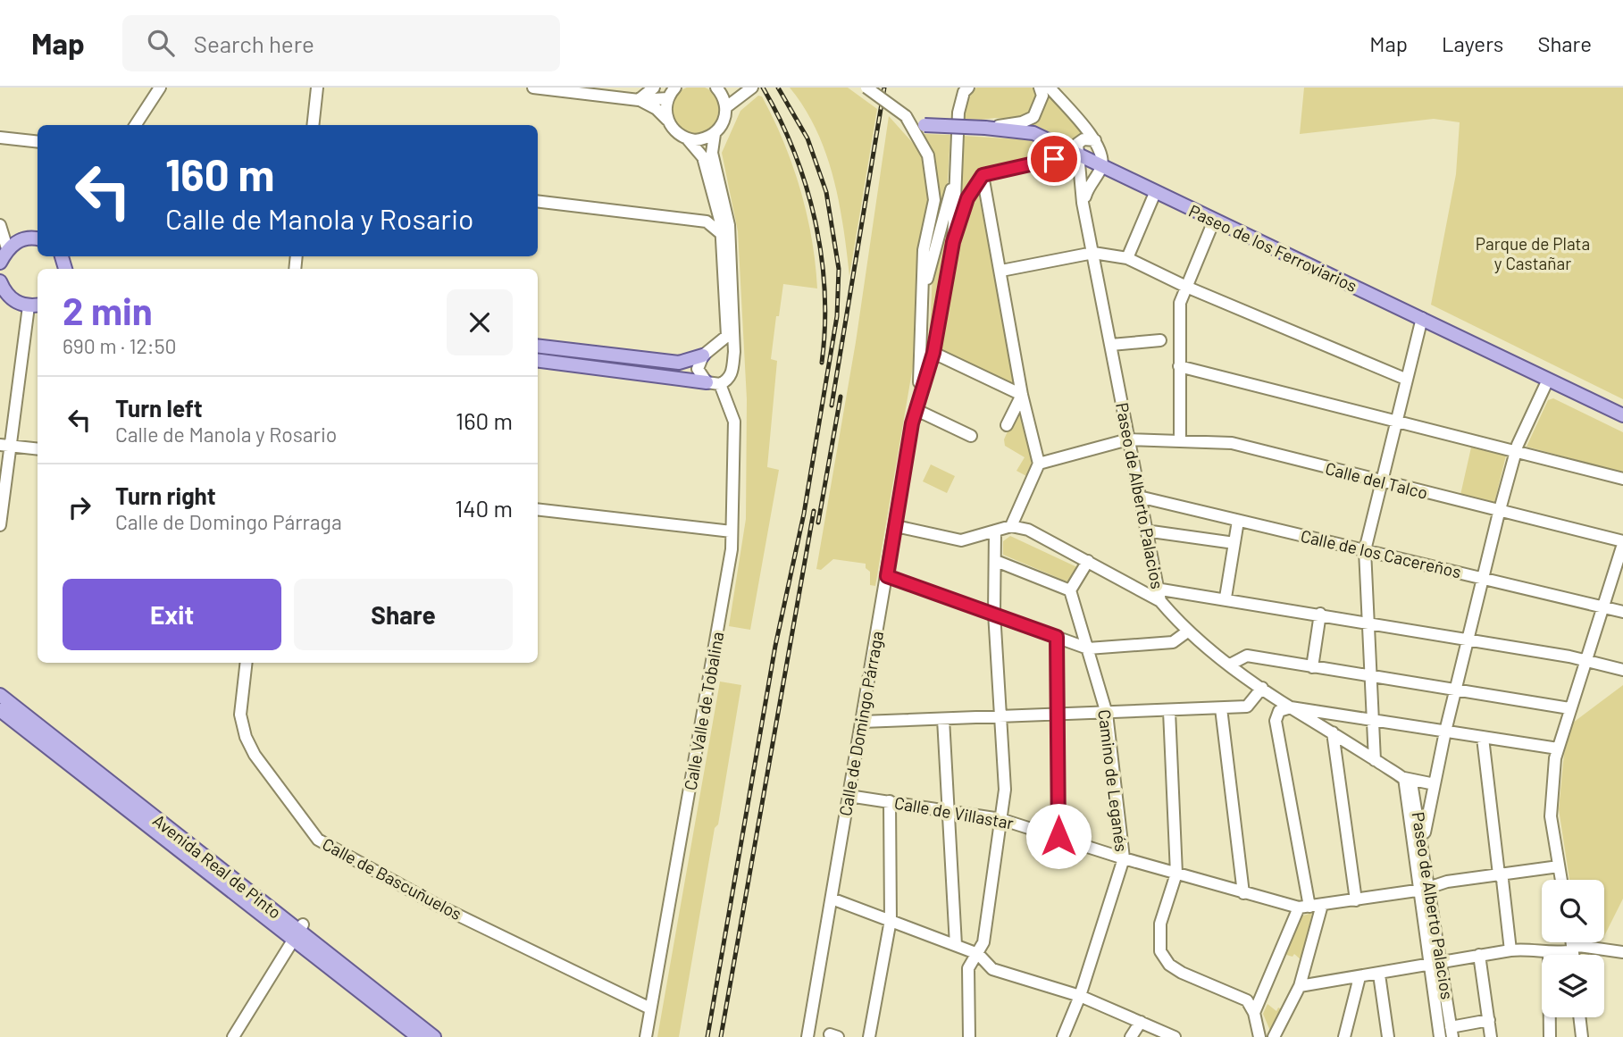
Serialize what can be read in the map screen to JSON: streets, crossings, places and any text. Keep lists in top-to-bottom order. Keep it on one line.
{"streets":{"main road":["Paseo de los Ferroviarios","Avenida Real de Pinto"],"street":["Calle del Talco","Paseo de Alberto Palacios","Calle de los Cacereños","Calle Valle de Tobalina","Calle de Domingo Párraga","Camino de Leganés","Calle de Villastar","Calle de Bascuñuelos"]},"crossings":[["Paseo de los Ferroviarios","Paseo de Alberto Palacios"],["Calle del Talco","Paseo de Alberto Palacios"],["Paseo de Alberto Palacios","Calle de los Cacereños"],["Calle Valle de Tobalina","Calle de Bascuñuelos"],["Calle de Domingo Párraga","Calle de Villastar"],["Camino de Leganés","Calle de Villastar"]],"parks":["Parque de Plata y Castañar"],"page":{"header":"Map","search":"Search here","nav":["Map","Layers","Share"],"turn":["160 m","Calle de Manola y Rosario"],"heading":["2 min","690 m · 12:50"],"list":[{"name":"Turn left","note":"Calle de Manola y Rosario","value":"160 m"},{"name":"Turn right","note":"Calle de Domingo Párraga","value":"140 m"}],"buttons":["Exit","Share"]}}
